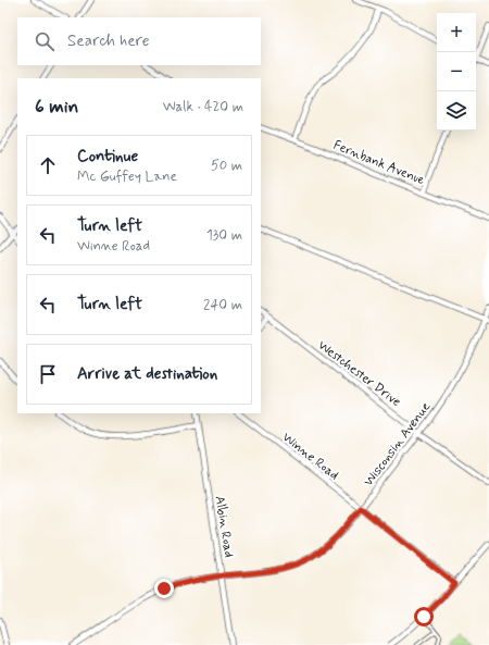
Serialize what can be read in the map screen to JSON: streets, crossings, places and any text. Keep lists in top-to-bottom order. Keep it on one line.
{"streets":{"street":["Fernbank Avenue","Westchester Drive","Wisconsin Avenue","Winne Road","Albin Road"]},"crossings":[["Westchester Drive","Wisconsin Avenue"],["Wisconsin Avenue","Winne Road"],["Wisconsin Avenue","Albin Road"]],"page":{"map_buttons":["+","−"],"search":"Search here","heading":["6 min","Walk · 420 m"],"list":[["Continue","Mc Guffey Lane","50 m"],["Turn left","Winne Road","130 m"],["Turn left","240 m"],"Arrive at destination"]}}
